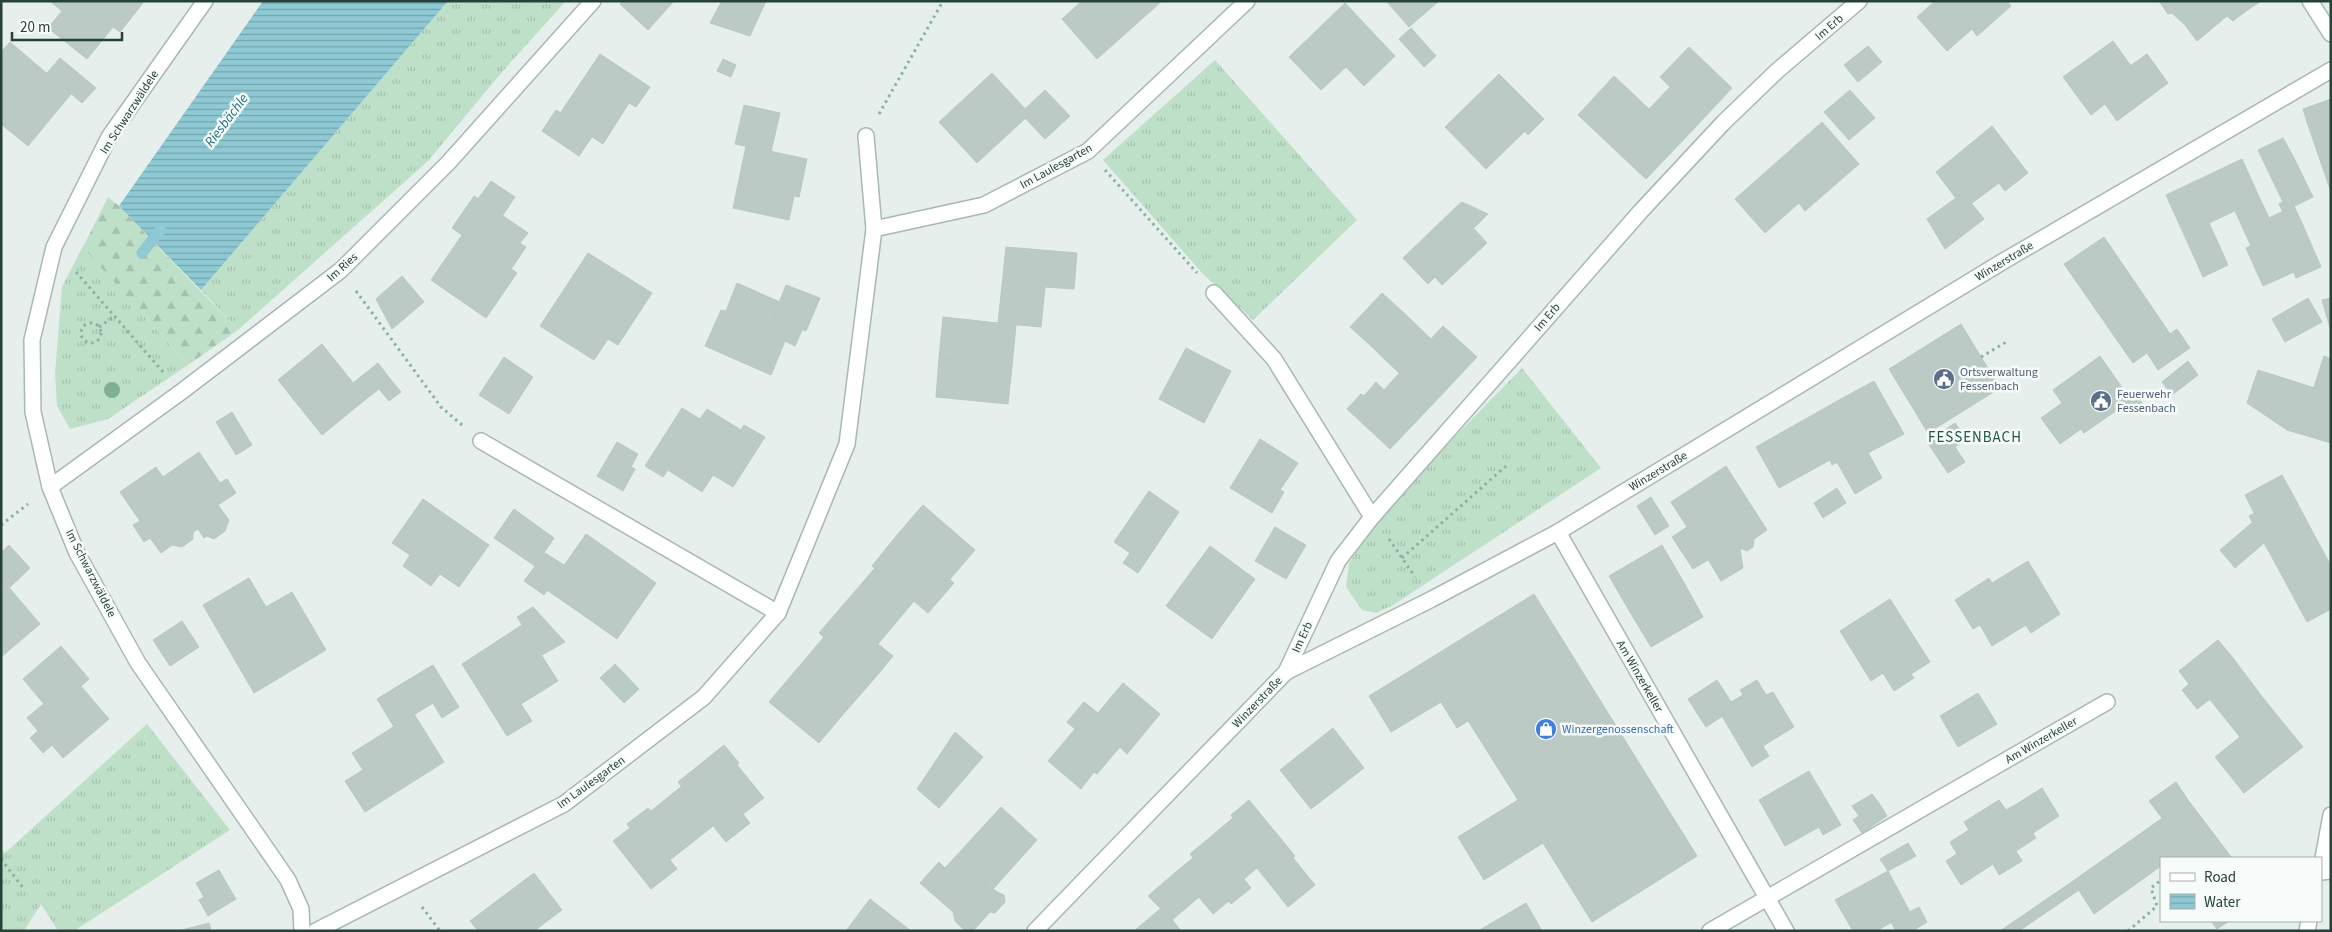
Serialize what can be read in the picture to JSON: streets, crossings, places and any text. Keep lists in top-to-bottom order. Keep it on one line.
{"streets":{"street":["Im Erb","Im Schwarzwäldele","Im Laulesgarten","Winzerstraße","Im Ries","Am Winzerkeller"]},"crossings":[["Im Erb","Winzerstraße"],["Im Schwarzwäldele","Im Ries"],["Winzerstraße","Am Winzerkeller"]],"districts":["FESSENBACH"],"water":["Riesbächle"],"places":{"public building":["Ortsverwaltung Fessenbach","Feuerwehr Fessenbach"],"shop":["Winzergenossenschaft"]},"legend":["Road","Water"],"scale_bar":"20 m"}
